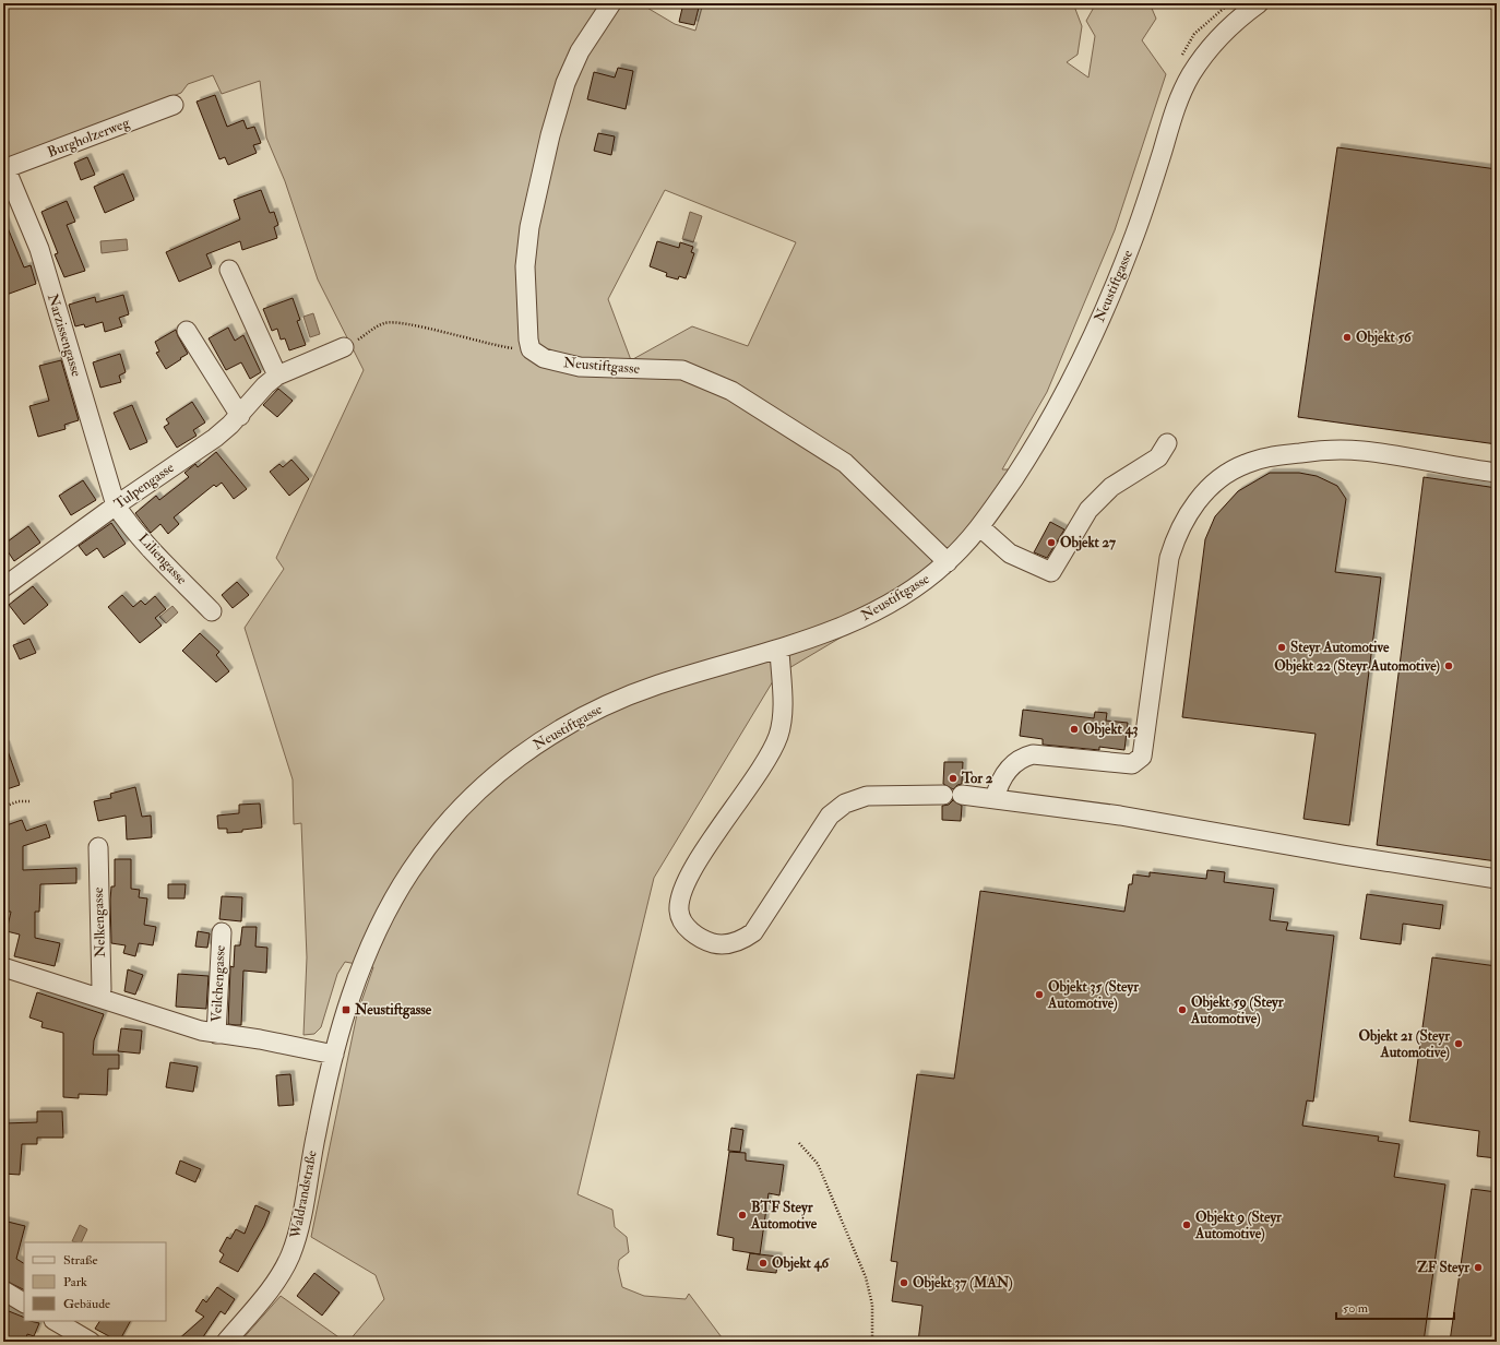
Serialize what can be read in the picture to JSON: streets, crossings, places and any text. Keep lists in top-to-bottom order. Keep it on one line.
{"streets":{"street":["Burgholzerweg","Neustiftgasse","Narzissengasse","Tulpengasse","Liliengasse","Nelkengasse","Veilchengasse","Waldrandstraße"]},"crossings":[["Burgholzerweg","Narzissengasse"],["Neustiftgasse","Waldrandstraße"],["Narzissengasse","Tulpengasse"],["Narzissengasse","Liliengasse"],["Tulpengasse","Liliengasse"]],"places":{"other":["Objekt 56","Objekt 27","Steyr Automotive","Objekt 22 (Steyr Automotive)","Objekt 43","Tor 2","Objekt 35 (Steyr Automotive)","Objekt 59 (Steyr Automotive)","Objekt 21 (Steyr Automotive)","BTF Steyr Automotive","Objekt 9 (Steyr Automotive)","Objekt 46","ZF Steyr","Objekt 37 (MAN)"],"transit":["Neustiftgasse"]},"legend":["Straße","Park","Gebäude"],"scale_bar":"50 m"}
